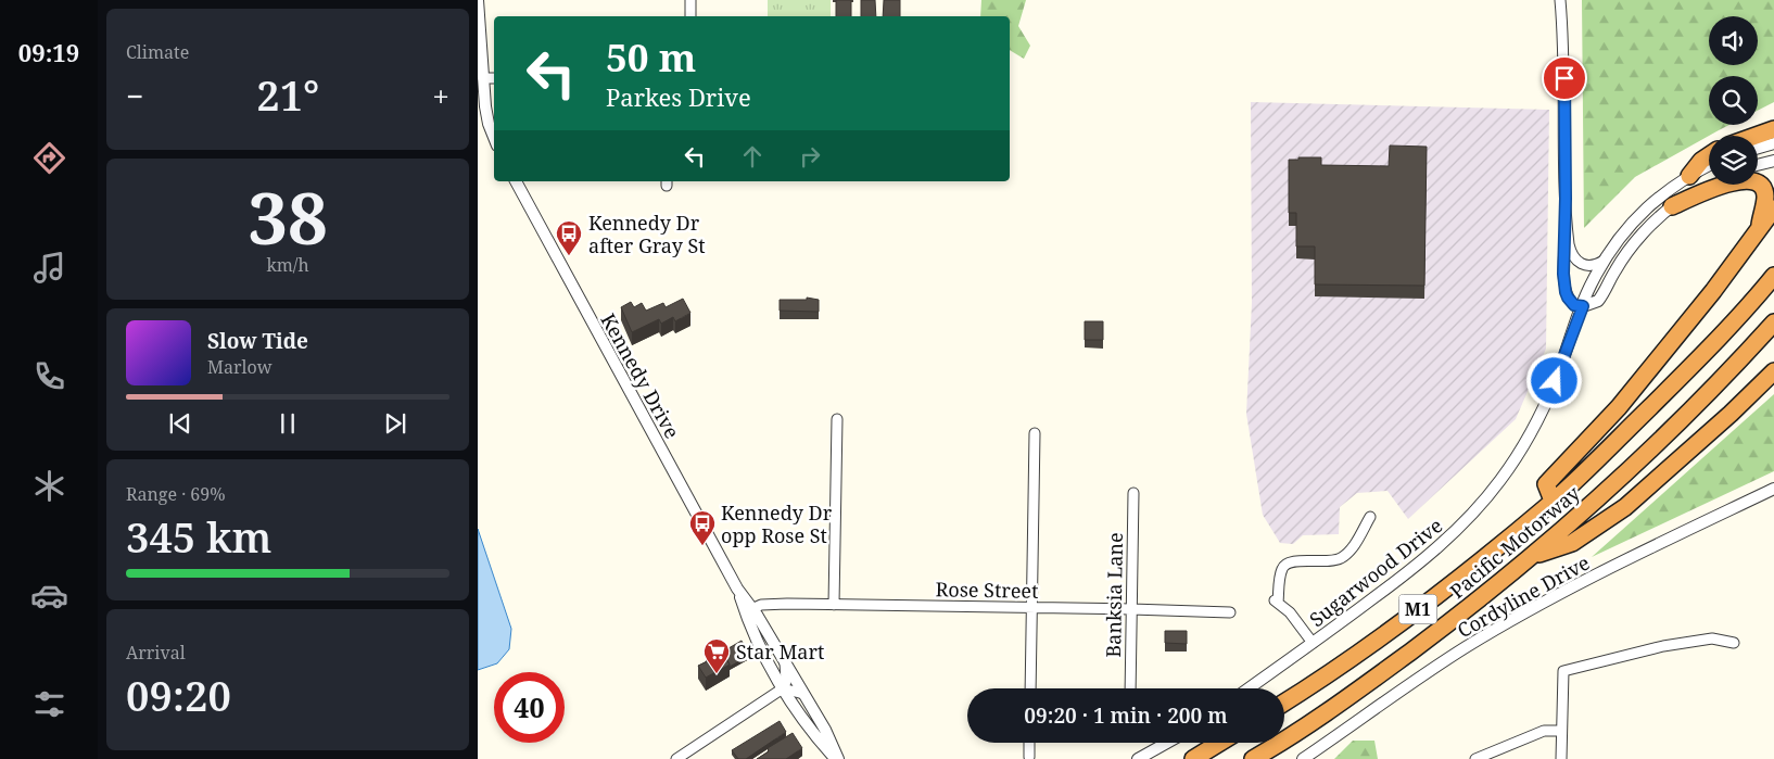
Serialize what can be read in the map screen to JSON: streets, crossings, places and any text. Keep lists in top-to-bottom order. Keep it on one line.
{"streets":{"highway":["Pacific Motorway","M1"],"street":["Kennedy Drive","Sugarwood Drive","Rose Street","Banksia Lane","Cordyline Drive"]},"crossings":[["Kennedy Drive","Rose Street"],["Rose Street","Banksia Lane"]],"places":{"bus stop":["Kennedy Dr after Gray St","Kennedy Dr opp Rose St"],"supermarket":["Star Mart"]},"page":{"tabs":"09:19","tile":["Climate",["38","km/h"],["Range · 69%","345 km"],["Arrival","09:20"]],"turn":["50 m","Parkes Drive"],"heat":["−","21°","+"],"song":["Slow Tide","Marlow"],"limit":"40","trip":"09:20 · 1 min · 200 m"}}
